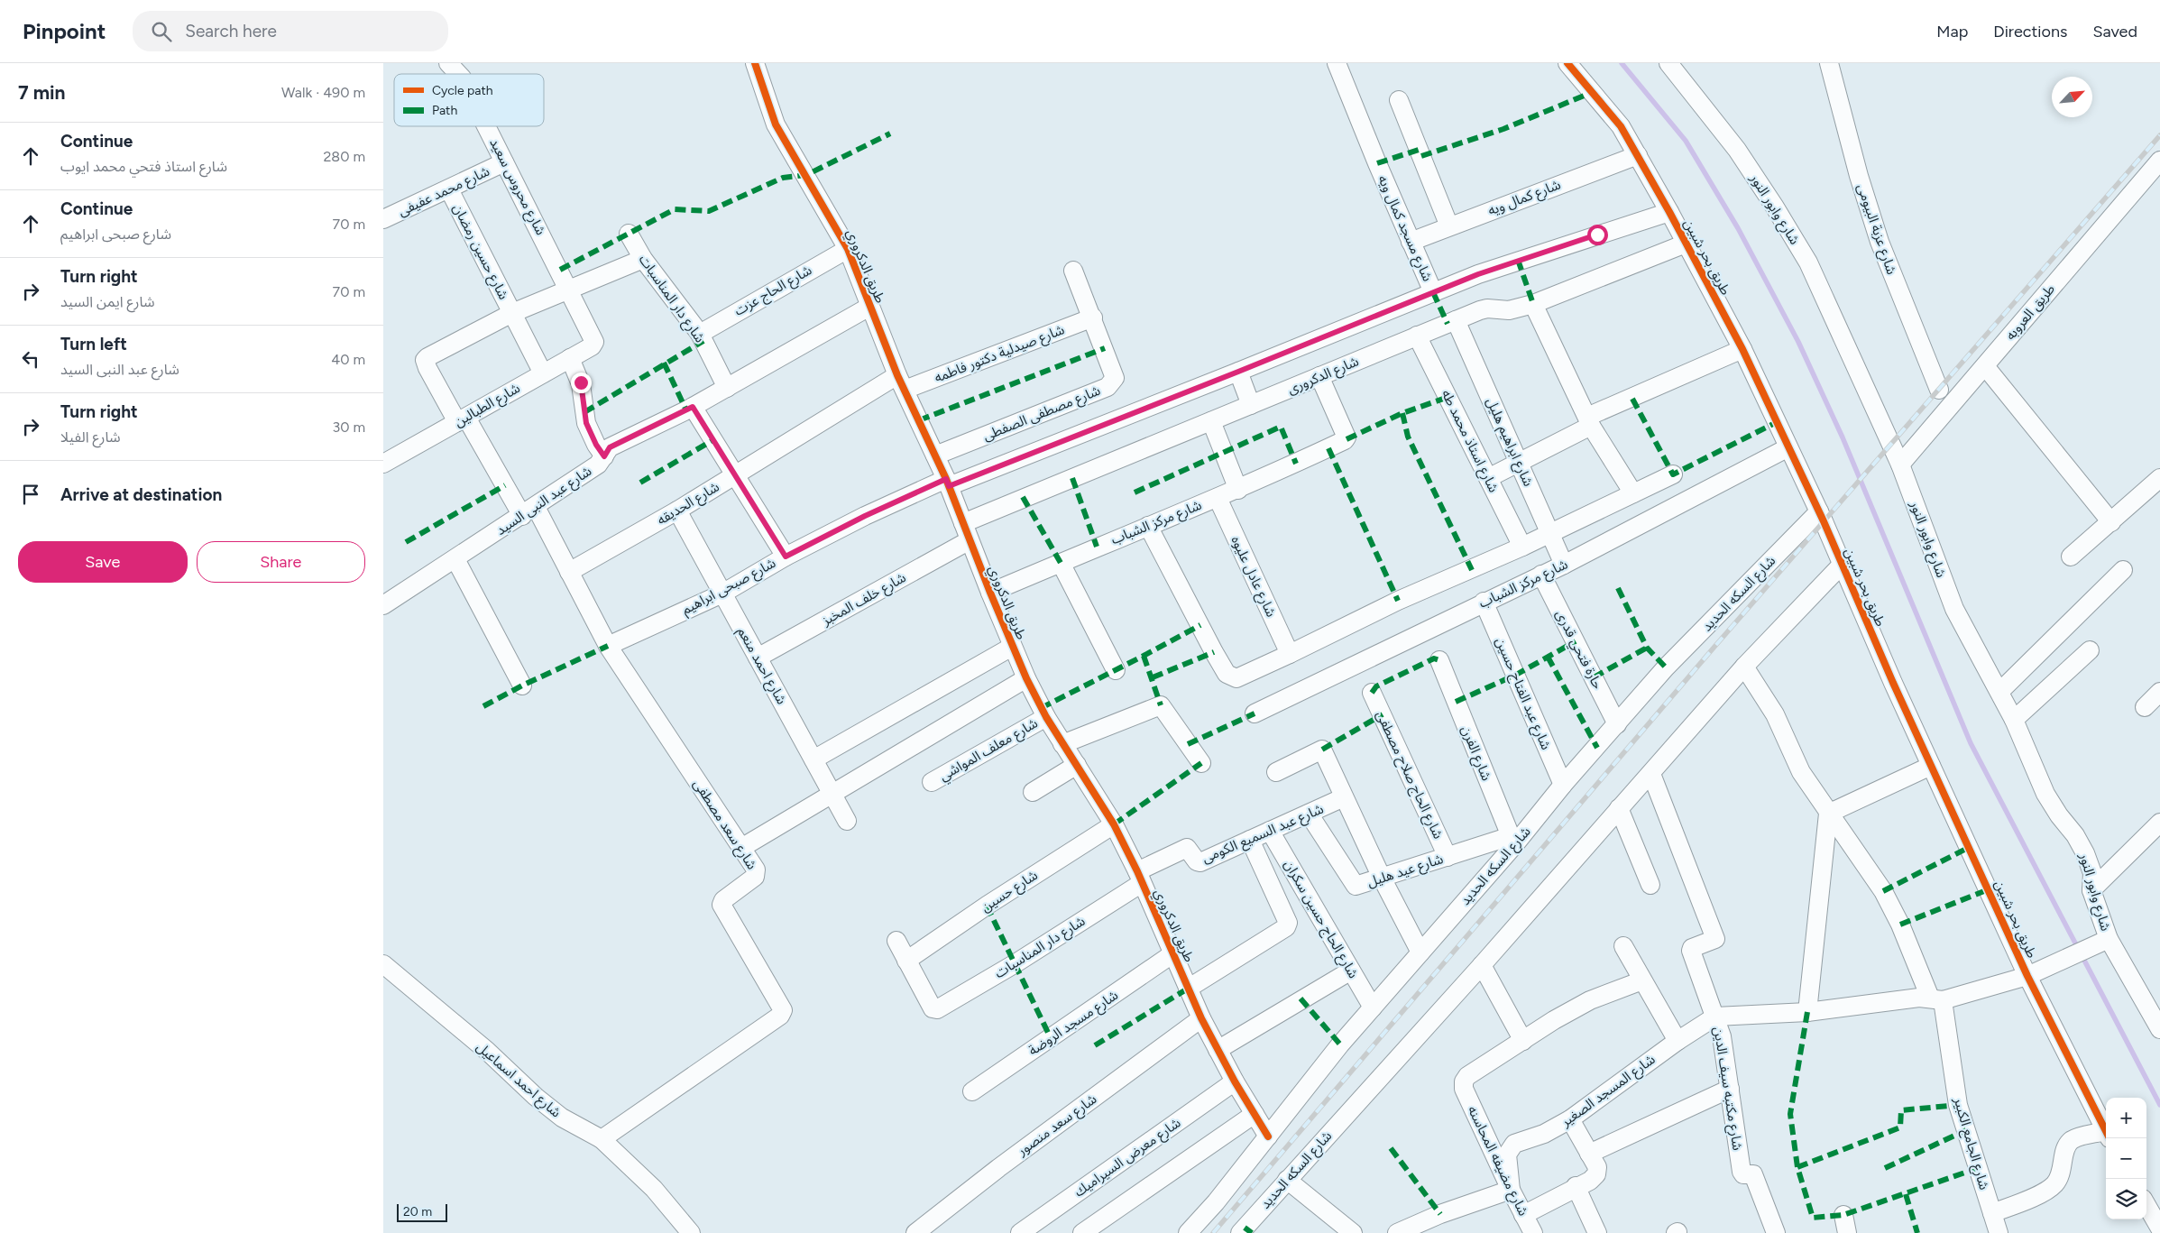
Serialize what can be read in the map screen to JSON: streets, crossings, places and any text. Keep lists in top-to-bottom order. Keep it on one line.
{"streets":{"street":["شارع محروس سعيد","شارع محمد عفيفى","شارع كمال ويه","شارع وابور النور","شارع مسجد كمال ويه","شارع عزبة البيومى","شارع حسين رمضان","طريق بحر شبين","طريق الدكروري","شارع الحاج عزت","شارع دار المناسبات","طريق العروبه","شارع صيدلية دكتور فاطمه","شارع الدكرورى","شارع الطبالين","شارع مصطفى الصفطى","شارع استاذ محمد طه","شارع ابراهيم هليل","شارع عبد النبى السيد","شارع الحديقه","شارع مركز الشباب","شارع عادل عليوه","شارع صبحى ابراهيم","شارع السكه الحديد","شارع خلف المخبز","حارة فتحي قدرى","شارع احمد منعم","شارع عبد الفتاح حسين","شارع معلف المواشي","شارع الفرن","شارع الحاج صلاح مصطفى","شارع سعد مصطفى","شارع عبد السميع الكومى","شارع عيد هليل","شارع حسين","شارع الحاج حسين سكران","شارع مسجد الروضة","شارع احمد اسماعيل","شارع مكتبه سيف الدين","شارع المسجد الصغير","شارع سعد منصور","شارع الجامع الكبير","شارع معرض السيراميك","شارع مضيفه المحاسنه"]},"crossings":[["شارع محروس سعيد","شارع محمد عفيفى"],["شارع محروس سعيد","شارع الطبالين"],["شارع محمد عفيفى","شارع حسين رمضان"],["شارع كمال ويه","شارع مسجد كمال ويه"],["شارع كمال ويه","طريق بحر شبين"],["شارع وابور النور","طريق العروبه"],["شارع مسجد كمال ويه","شارع صبحى ابراهيم"],["شارع حسين رمضان","شارع الطبالين"],["شارع حسين رمضان","شارع سعد مصطفى"],["طريق بحر شبين","شارع الدكرورى"],["طريق بحر شبين","شارع مركز الشباب"],["طريق بحر شبين","شارع صبحى ابراهيم"],["طريق بحر شبين","شارع السكه الحديد"],["طريق الدكروري","شارع الحاج عزت"],["طريق الدكروري","شارع دار المناسبات"],["طريق الدكروري","شارع صيدلية دكتور فاطمه"],["طريق الدكروري","شارع الدكرورى"],["طريق الدكروري","شارع مصطفى الصفطى"],["طريق الدكروري","شارع عبد النبى السيد"],["طريق الدكروري","شارع الحديقه"],["طريق الدكروري","شارع مركز الشباب"],["طريق الدكروري","شارع صبحى ابراهيم"],["طريق الدكروري","شارع السكه الحديد"],["طريق الدكروري","شارع خلف المخبز"],["طريق الدكروري","شارع معلف المواشي"],["طريق الدكروري","شارع عبد السميع الكومى"],["طريق الدكروري","شارع حسين"],["طريق الدكروري","شارع مسجد الروضة"],["طريق الدكروري","شارع سعد منصور"],["طريق الدكروري","شارع معرض السيراميك"],["شارع الحاج عزت","شارع دار المناسبات"],["شارع دار المناسبات","شارع عبد النبى السيد"],["شارع دار المناسبات","شارع عبد السميع الكومى"],["شارع دار المناسبات","شارع حسين"],["شارع صيدلية دكتور فاطمه","شارع مصطفى الصفطى"],["شارع صيدلية دكتور فاطمه","شارع الحديقه"],["شارع الدكرورى","شارع استاذ محمد طه"],["شارع الدكرورى","شارع ابراهيم هليل"],["شارع الدكرورى","شارع مركز الشباب"],["شارع الطبالين","شارع سعد مصطفى"],["شارع ابراهيم هليل","شارع مركز الشباب"],["شارع عبد النبى السيد","شارع سعد مصطفى"],["شارع الحديقه","شارع احمد منعم"],["شارع الحديقه","شارع سعد مصطفى"],["شارع مركز الشباب","شارع عادل عليوه"],["شارع مركز الشباب","حارة فتحي قدرى"],["شارع مركز الشباب","شارع عبد الفتاح حسين"],["شارع صبحى ابراهيم","شارع احمد منعم"],["شارع صبحى ابراهيم","شارع سعد مصطفى"],["شارع السكه الحديد","حارة فتحي قدرى"],["شارع السكه الحديد","شارع عبد الفتاح حسين"],["شارع السكه الحديد","شارع الفرن"],["شارع السكه الحديد","شارع عيد هليل"],["شارع السكه الحديد","شارع الحاج حسين سكران"],["شارع السكه الحديد","شارع مكتبه سيف الدين"],["شارع السكه الحديد","شارع الجامع الكبير"],["شارع خلف المخبز","شارع احمد منعم"],["شارع الفرن","شارع عيد هليل"],["شارع الحاج صلاح مصطفى","شارع عيد هليل"],["شارع سعد مصطفى","شارع احمد اسماعيل"],["شارع عبد السميع الكومى","شارع عيد هليل"],["شارع عبد السميع الكومى","شارع الحاج حسين سكران"],["شارع مكتبه سيف الدين","شارع المسجد الصغير"],["شارع المسجد الصغير","شارع مضيفه المحاسنه"]],"legend":["Cycle path","Path"],"scale_bar":"20 m","north":"top right","page":{"header":"Pinpoint","search":"Search here","nav":["Map","Directions","Saved"],"heading":["7 min","Walk · 490 m"],"list":[["Continue","شارع استاذ فتحي محمد ايوب","280 m"],["Continue","شارع صبحى ابراهيم","70 m"],["Turn right","شارع ايمن السيد","70 m"],["Turn left","شارع عبد النبى السيد","40 m"],["Turn right","شارع الفيلا","30 m"],"Arrive at destination"],"buttons":["Save","Share"],"map_buttons":["+","−"],"scale":"20 m"}}
